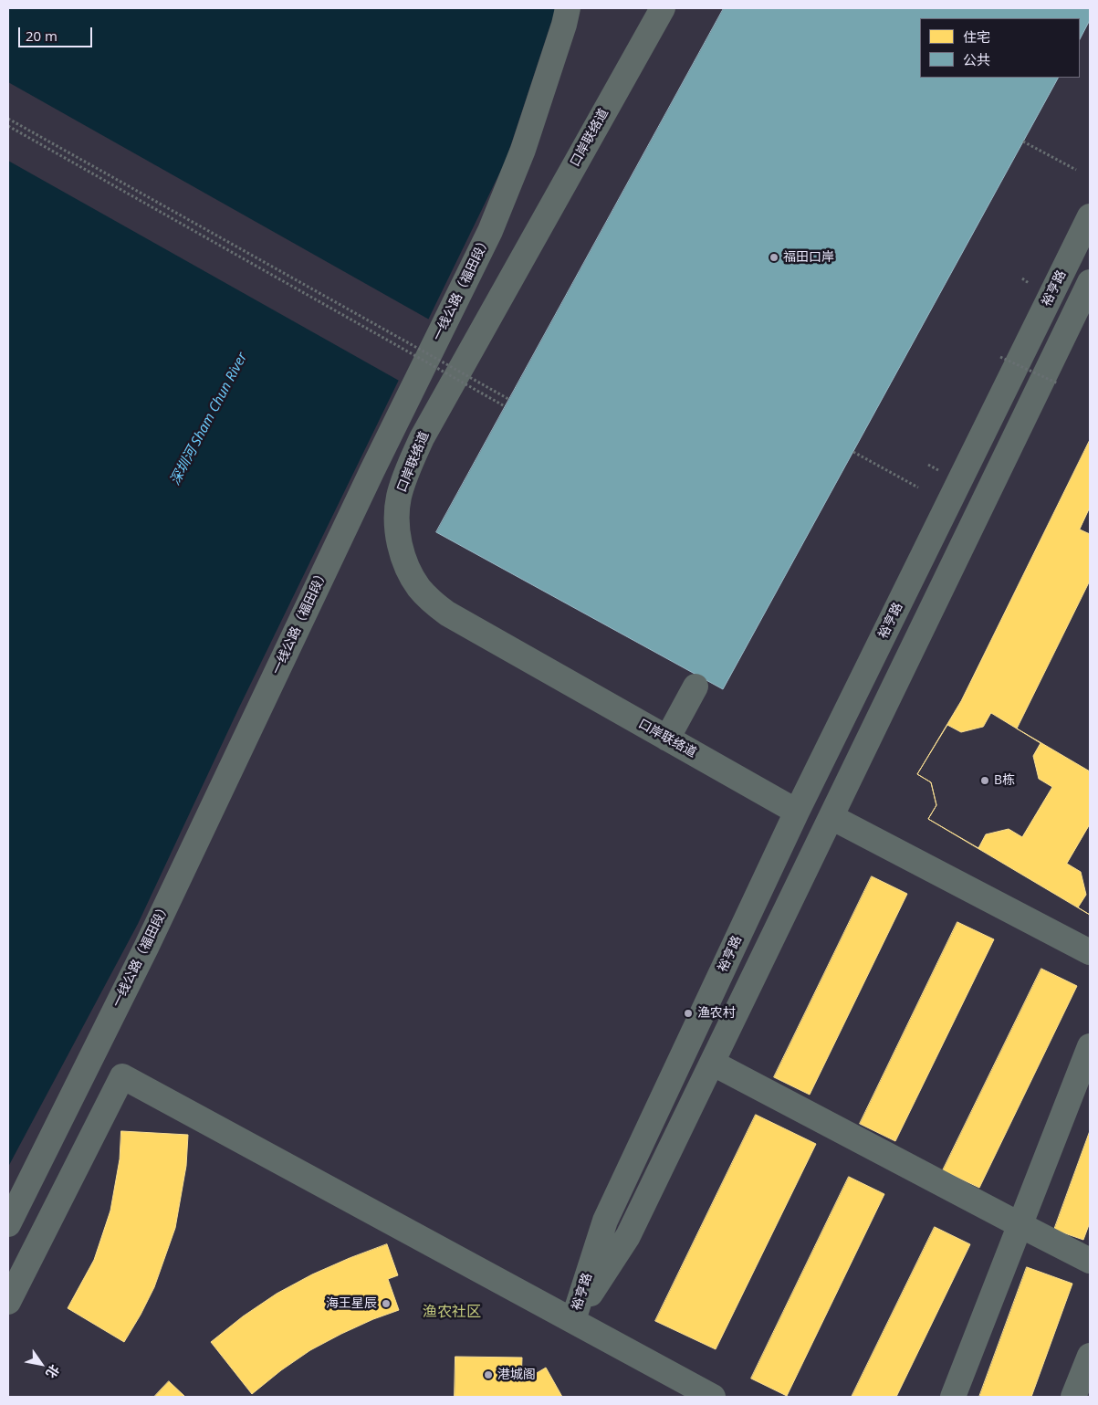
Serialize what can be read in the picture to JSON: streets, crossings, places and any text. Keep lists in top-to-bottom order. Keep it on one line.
{"streets":{"street":["口岸联络道","一线公路（福田段）","裕亨路"]},"crossings":[["口岸联络道","裕亨路"]],"districts":["渔农社区"],"water":["深圳河 Sham Chun River"],"places":["福田口岸","B栋","渔农村","海王星辰","港城阁"],"legend":["住宅","公共"],"scale_bar":"20 m","north":"bottom right"}
